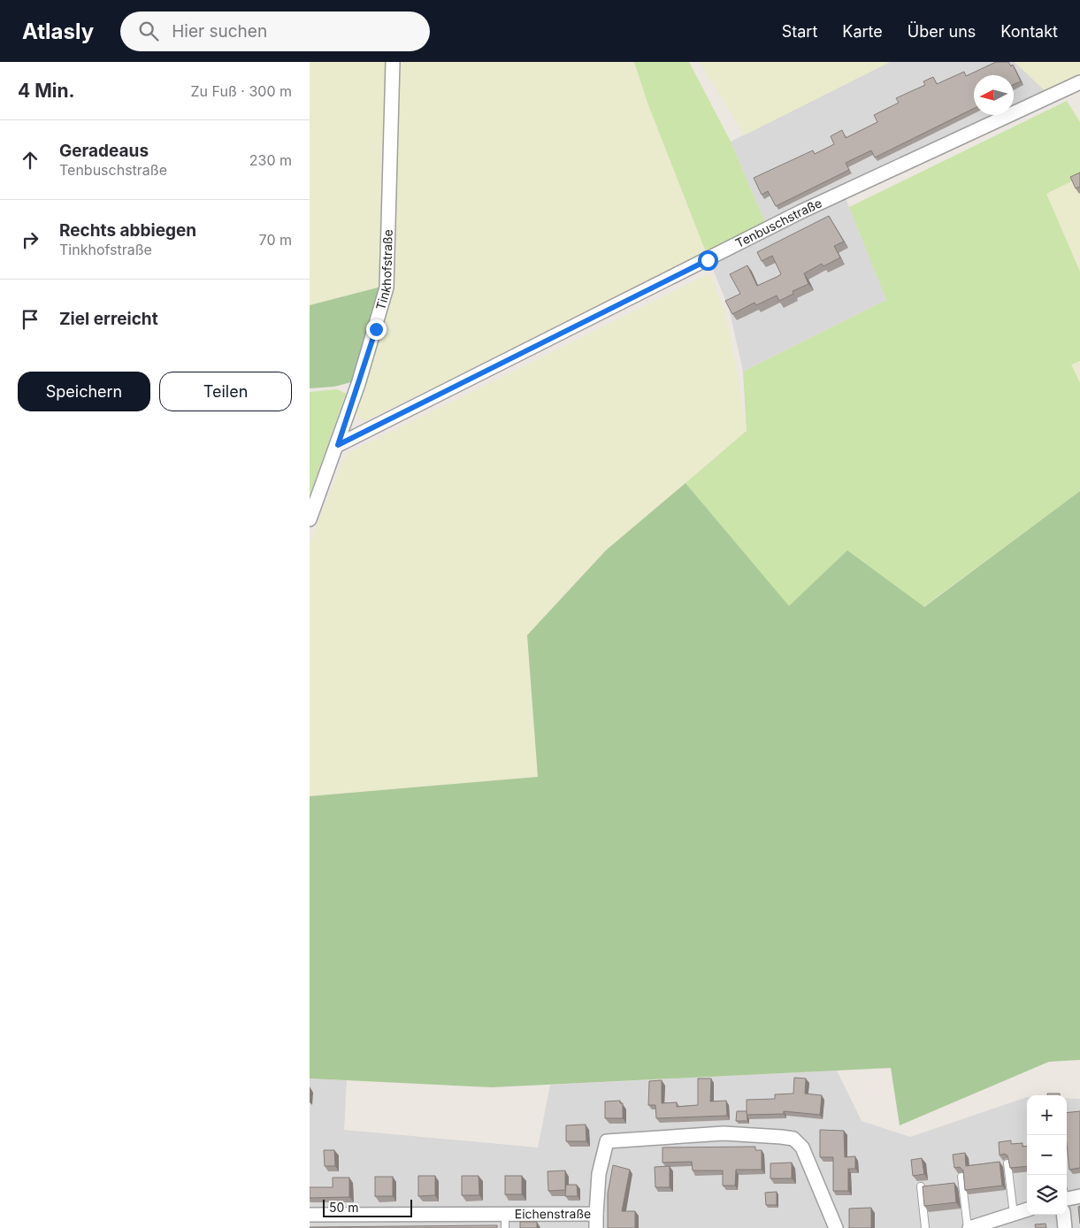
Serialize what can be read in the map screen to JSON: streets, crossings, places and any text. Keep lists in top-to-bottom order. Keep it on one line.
{"streets":{"street":["Tenbuschstraße","Tinkhofstraße","Eichenstraße"]},"crossings":[["Tenbuschstraße","Tinkhofstraße"]],"scale_bar":"50 m","north":"left","page":{"header":"Atlasly","search":"Hier suchen","nav":["Start","Karte","Über uns","Kontakt"],"heading":["4 Min.","Zu Fuß · 300 m"],"list":[["Geradeaus","Tenbuschstraße","230 m"],["Rechts abbiegen","Tinkhofstraße","70 m"],"Ziel erreicht"],"buttons":["Speichern","Teilen"],"map_buttons":["+","−"],"scale":"50 m"}}
